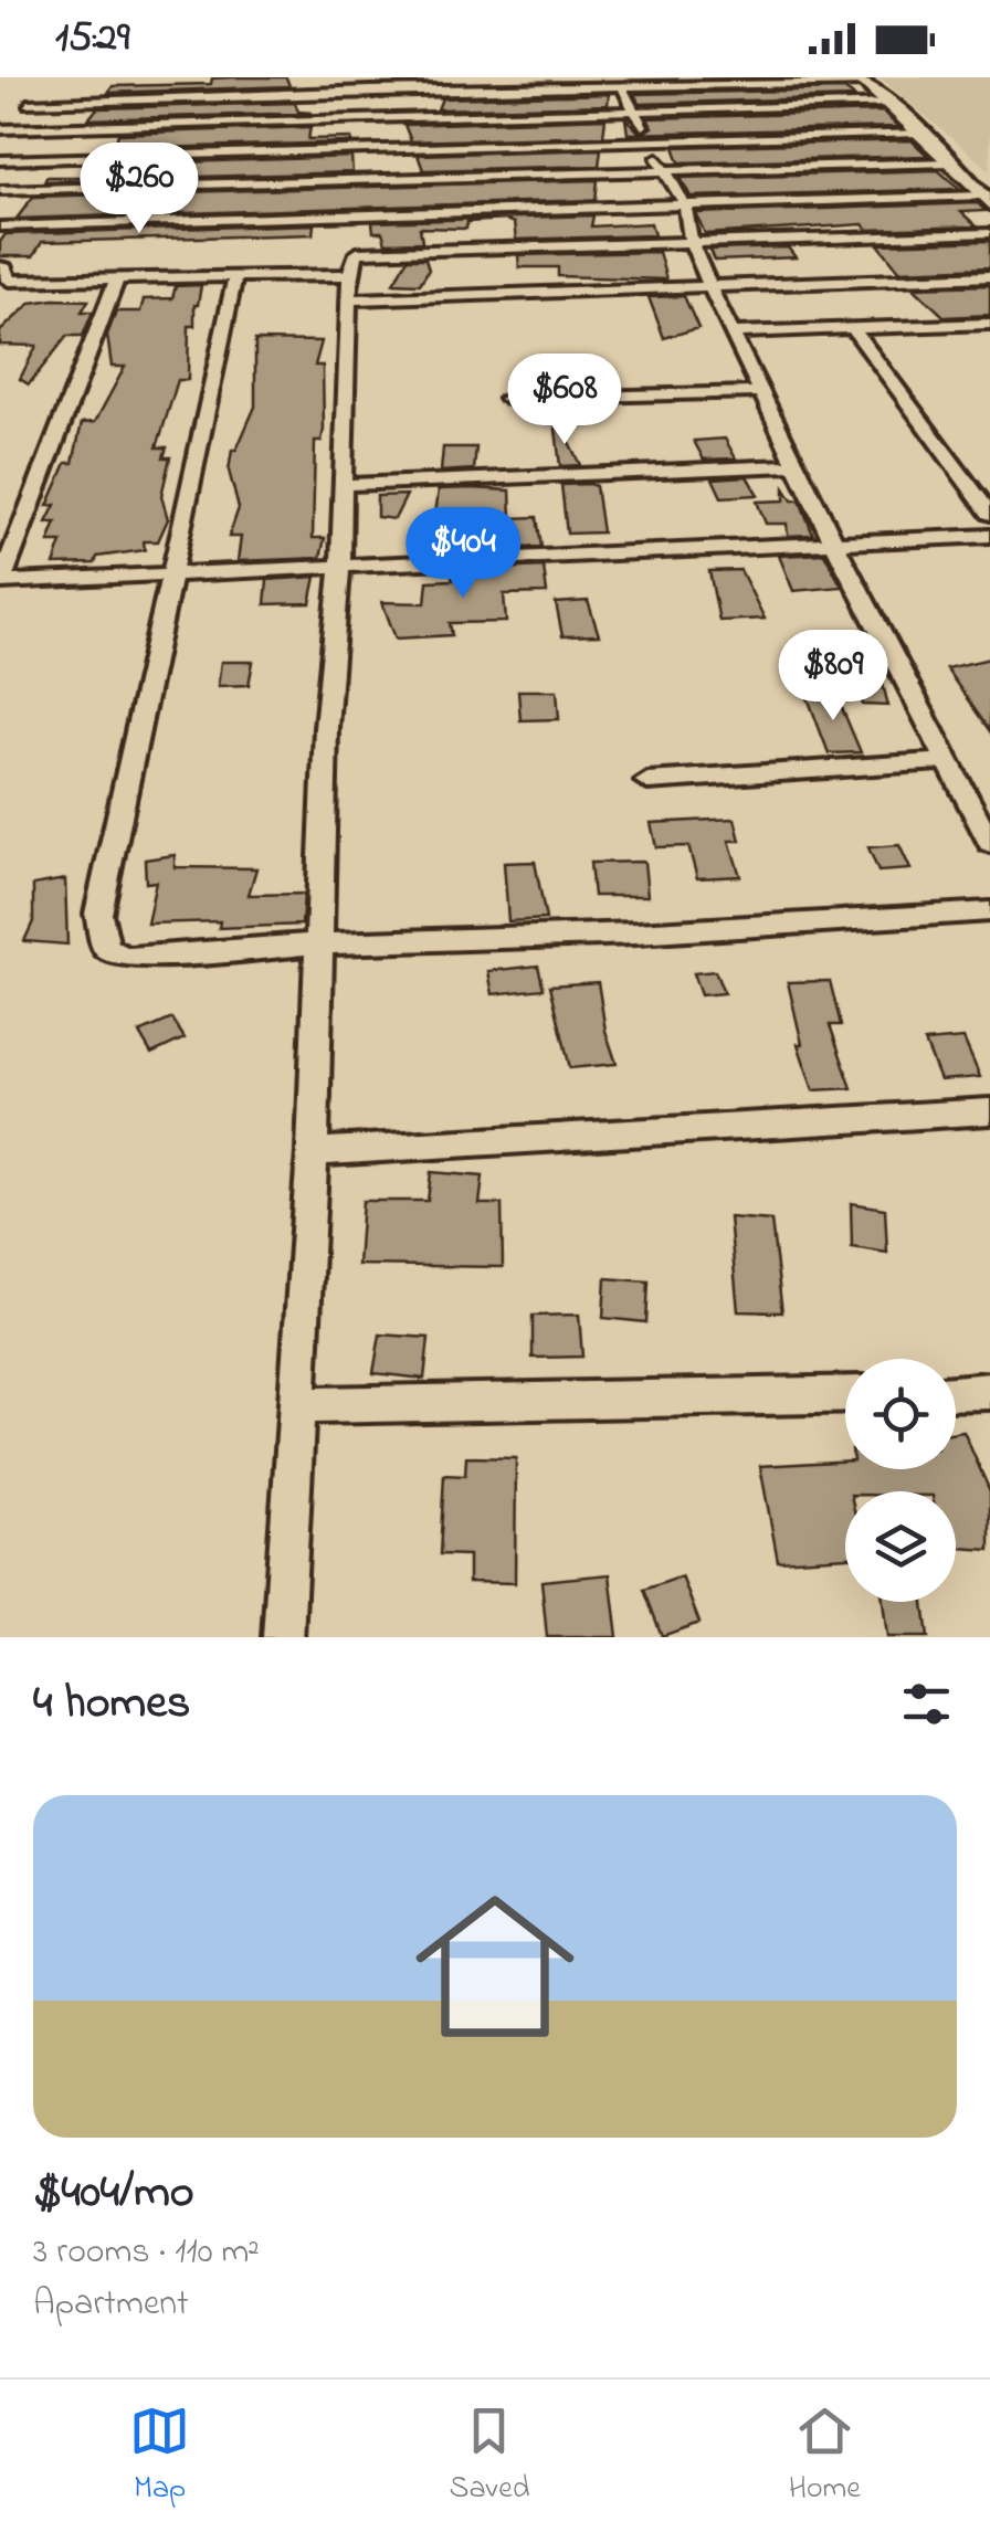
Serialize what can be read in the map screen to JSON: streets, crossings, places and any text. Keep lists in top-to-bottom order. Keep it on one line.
{"page":{"status":"15:29","price":["$260","$608","$404","$809"],"heading":"4 homes","list":[{"name":"$404/mo","note":"3 rooms · 110 m² · Apartment"}],"tabs":["Map","Saved","Home"]}}
